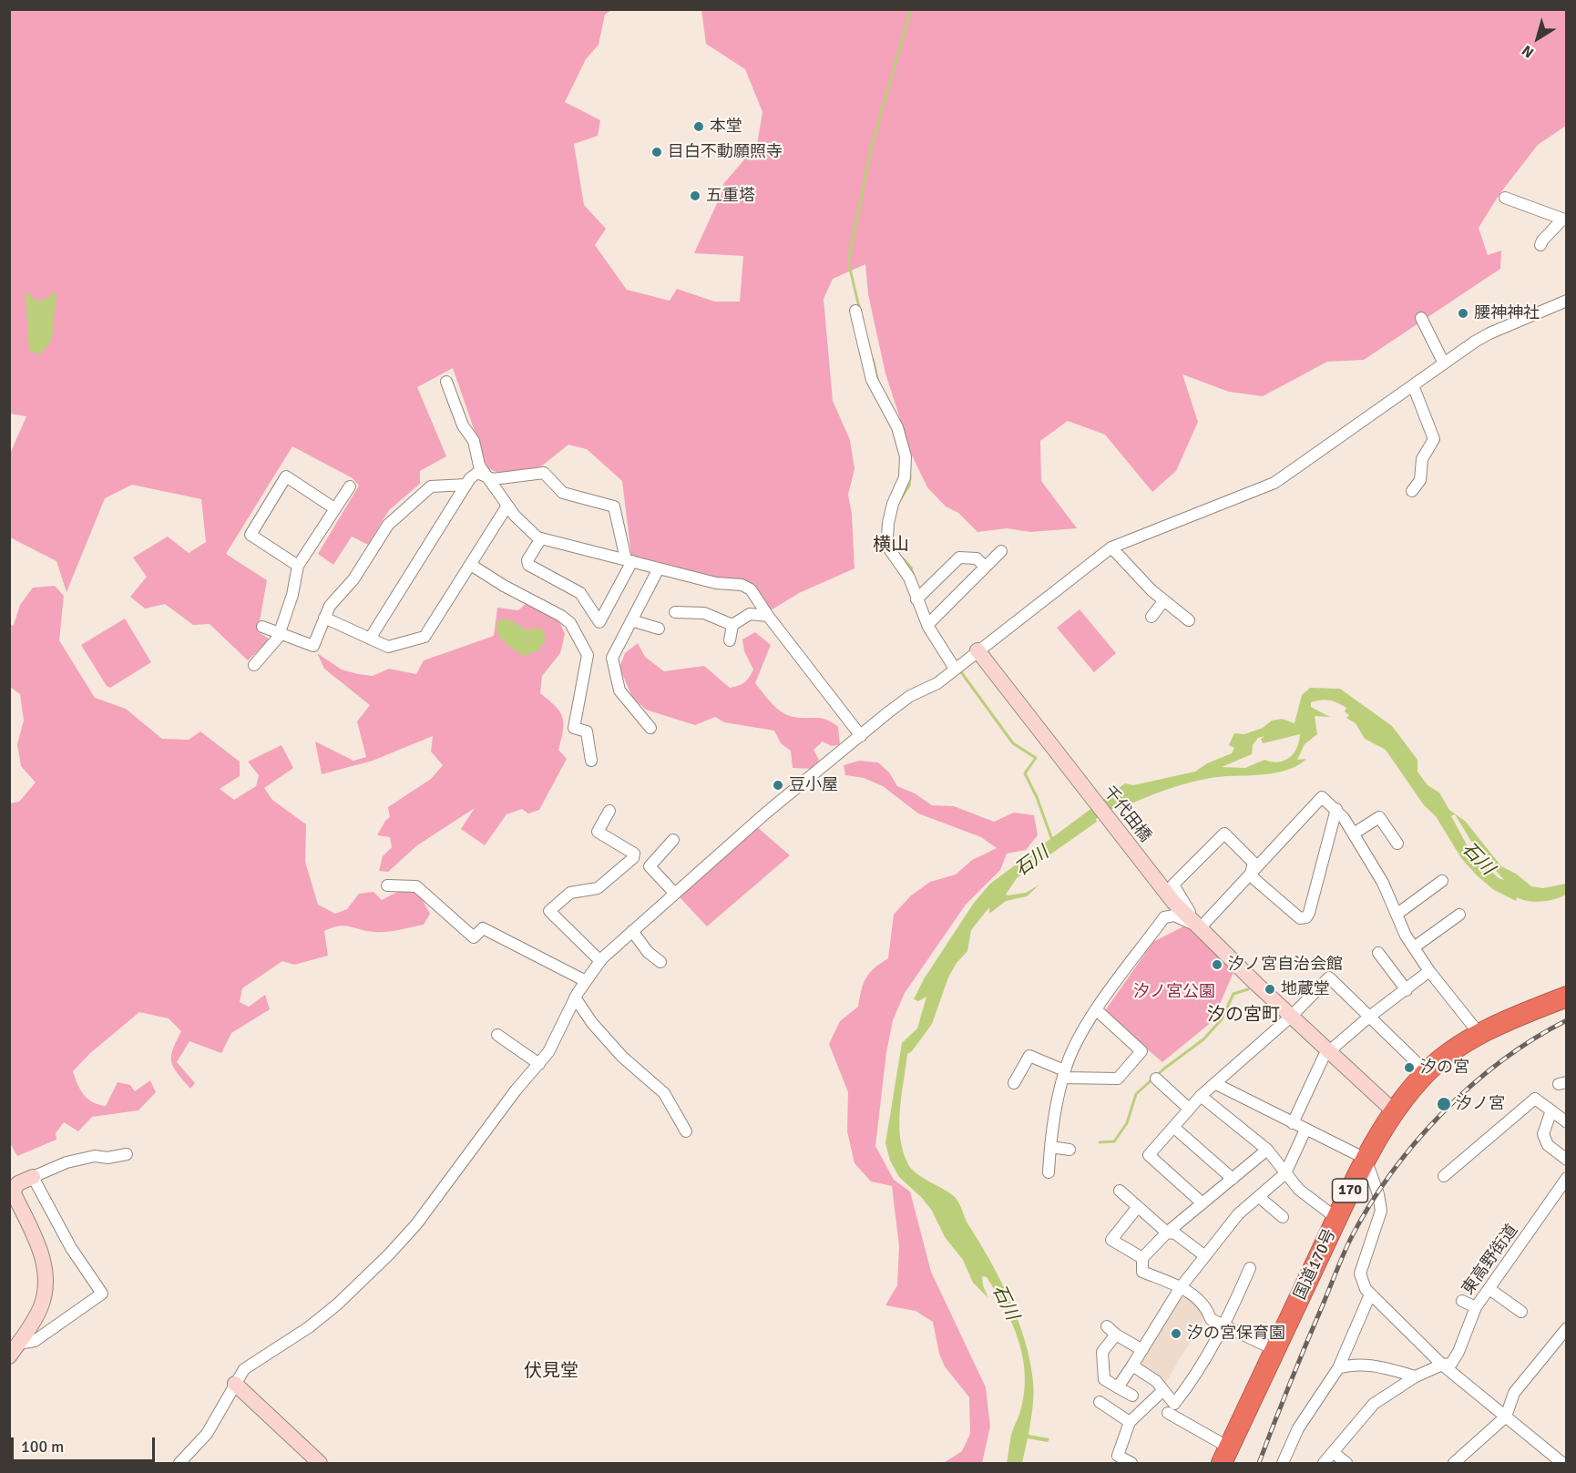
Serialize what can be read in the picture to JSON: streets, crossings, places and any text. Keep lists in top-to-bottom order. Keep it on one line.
{"streets":{"highway":["170","国道170号"],"street":["千代田橋","東高野街道"]},"crossings":[["千代田橋","国道170号"]],"districts":["横山","汐の宮町","伏見堂"],"water":["石川"],"parks":["汐ノ宮公園"],"places":["本堂","目白不動願照寺","五重塔","腰神神社","豆小屋","汐ノ宮自治会館","地蔵堂","汐の宮","汐ノ宮","汐の宮保育園"],"scale_bar":"100 m","north":"bottom left"}
